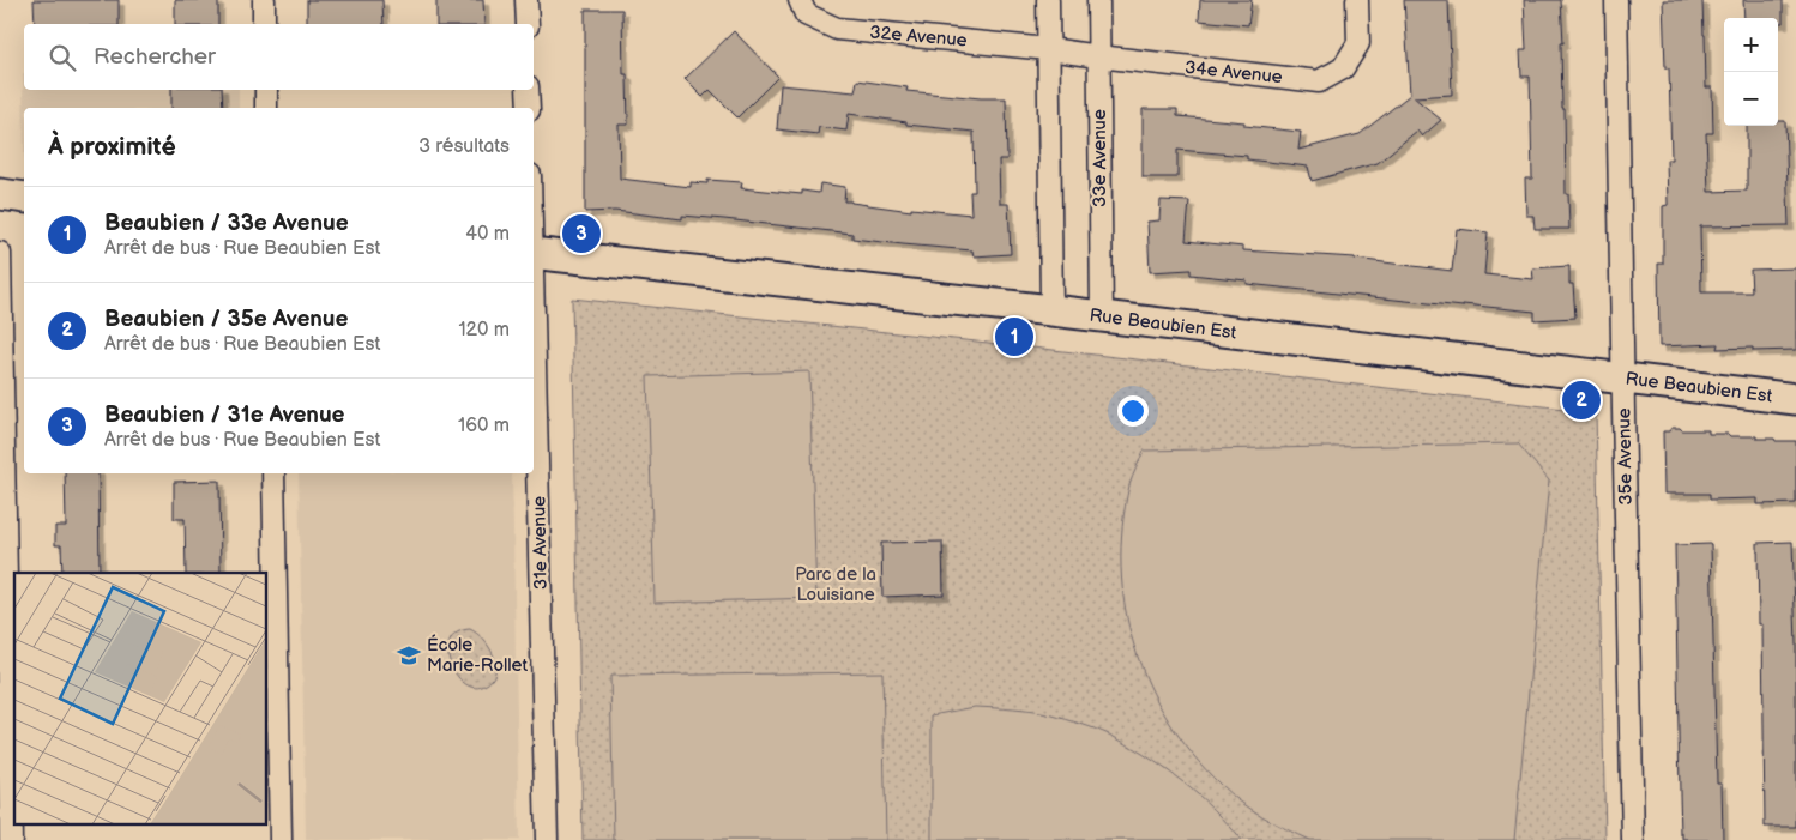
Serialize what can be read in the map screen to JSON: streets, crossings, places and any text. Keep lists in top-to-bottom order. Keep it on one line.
{"streets":{"street":["32e Avenue","34e Avenue","33e Avenue","Rue Beaubien Est","35e Avenue","31e Avenue"]},"crossings":[["32e Avenue","34e Avenue"],["34e Avenue","33e Avenue"],["33e Avenue","Rue Beaubien Est"],["Rue Beaubien Est","35e Avenue"]],"parks":["Parc de la Louisiane"],"places":{"school or university":["École Marie-Rollet"]},"page":{"map_buttons":["+","−"],"search":"Rechercher","heading":["À proximité","3 résultats"],"list":[{"mark":"1","name":"Beaubien / 33e Avenue","note":"Arrêt de bus · Rue Beaubien Est","value":"40 m"},{"mark":"2","name":"Beaubien / 35e Avenue","note":"Arrêt de bus · Rue Beaubien Est","value":"120 m"},{"mark":"3","name":"Beaubien / 31e Avenue","note":"Arrêt de bus · Rue Beaubien Est","value":"160 m"}],"pins":["3","1","2"]}}
